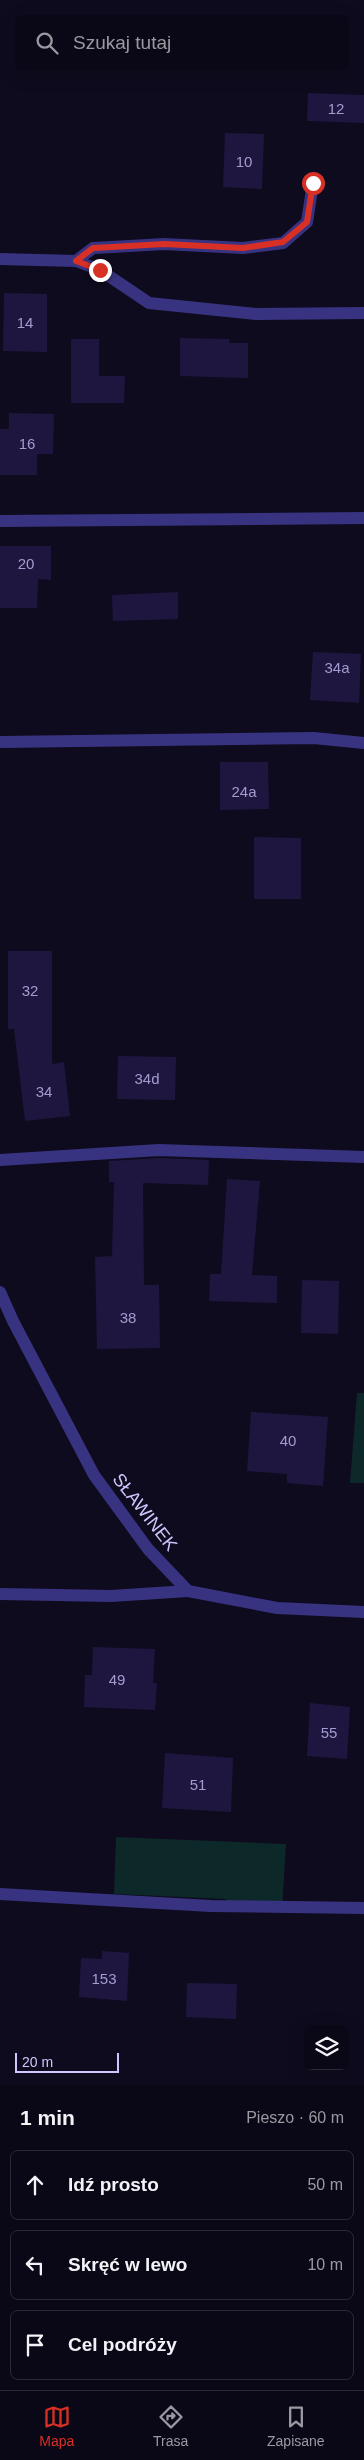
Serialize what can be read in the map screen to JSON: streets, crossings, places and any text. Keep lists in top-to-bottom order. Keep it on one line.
{"streets":{"street":["SŁAWINEK"]},"house_numbers":["12","10","14","16","20","34a","24a","32","34d","34","38","40","49","55","51","153"],"scale_bar":"20 m","page":{"search":"Szukaj tutaj","scale":"20 m","heading":["1 min","Pieszo · 60 m"],"list":[["Idź prosto","50 m"],["Skręć w lewo","10 m"],"Cel podróży"],"nav":["Mapa","Trasa","Zapisane"]}}
